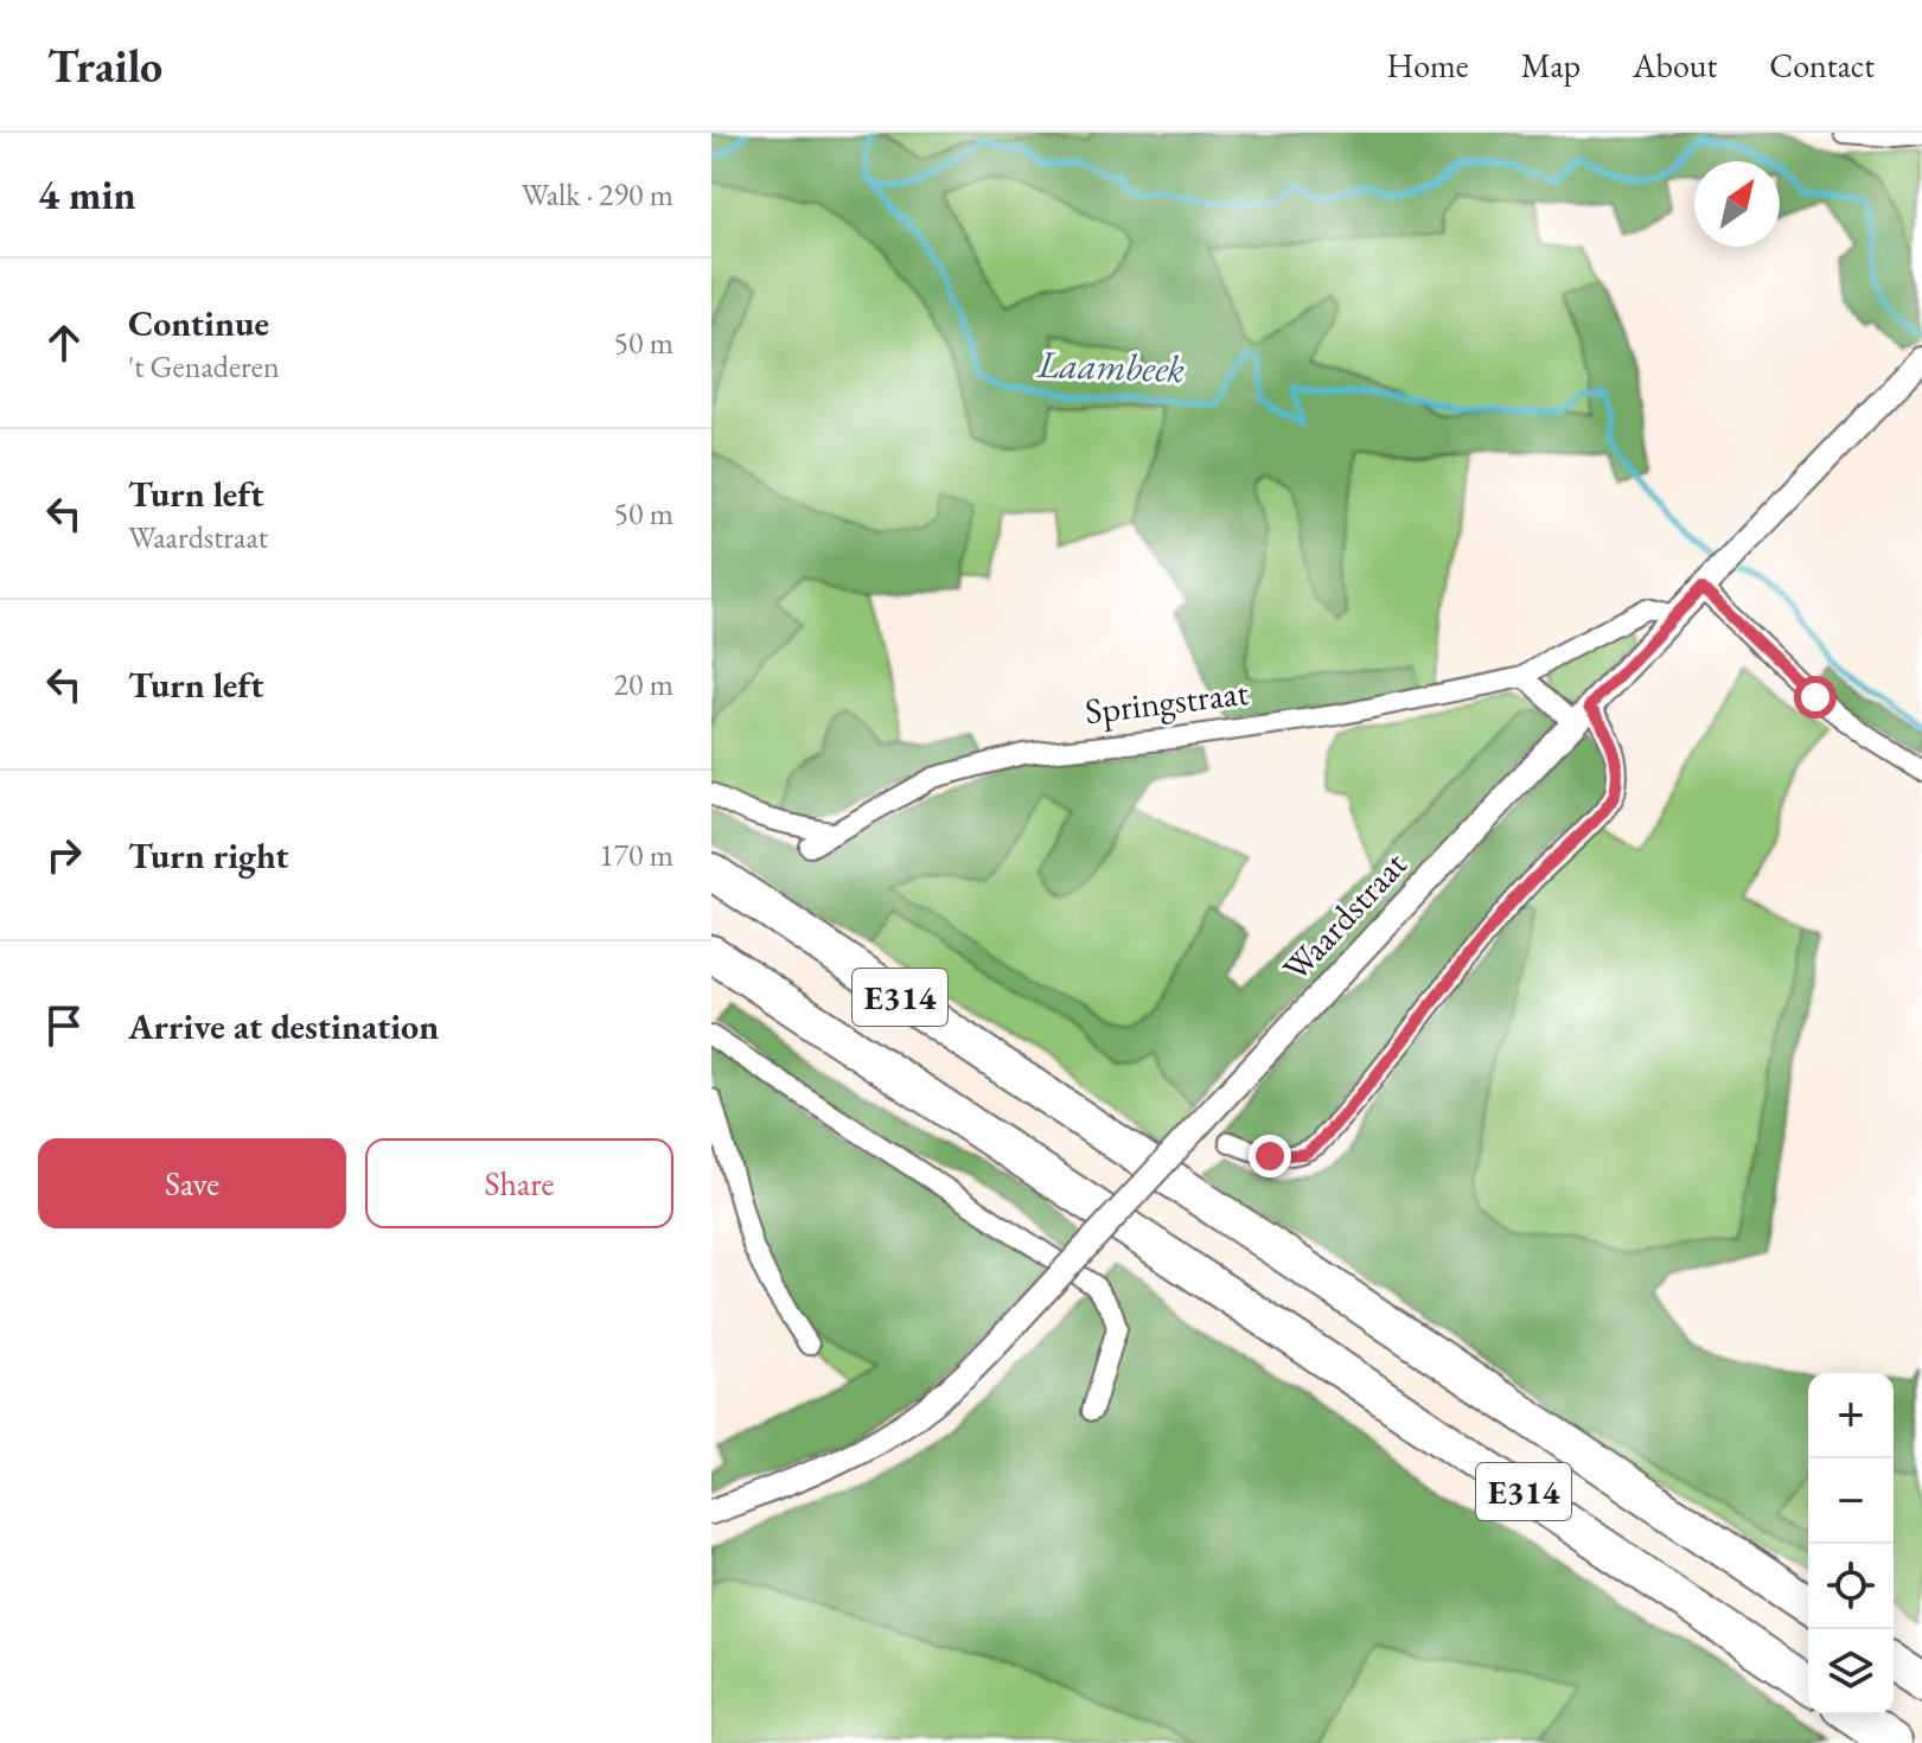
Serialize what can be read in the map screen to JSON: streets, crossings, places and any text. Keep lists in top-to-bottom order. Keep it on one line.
{"streets":{"highway":["E314"],"street":["Springstraat","Waardstraat"]},"crossings":[["Springstraat","Waardstraat"]],"water":["Laambeek"],"north":"top right","page":{"header":"Trailo","nav":["Home","Map","About","Contact"],"heading":["4 min","Walk · 290 m"],"list":[["Continue","'t Genaderen","50 m"],["Turn left","Waardstraat","50 m"],["Turn left","20 m"],["Turn right","170 m"],"Arrive at destination"],"buttons":["Save","Share"],"map_buttons":["+","−"]}}
